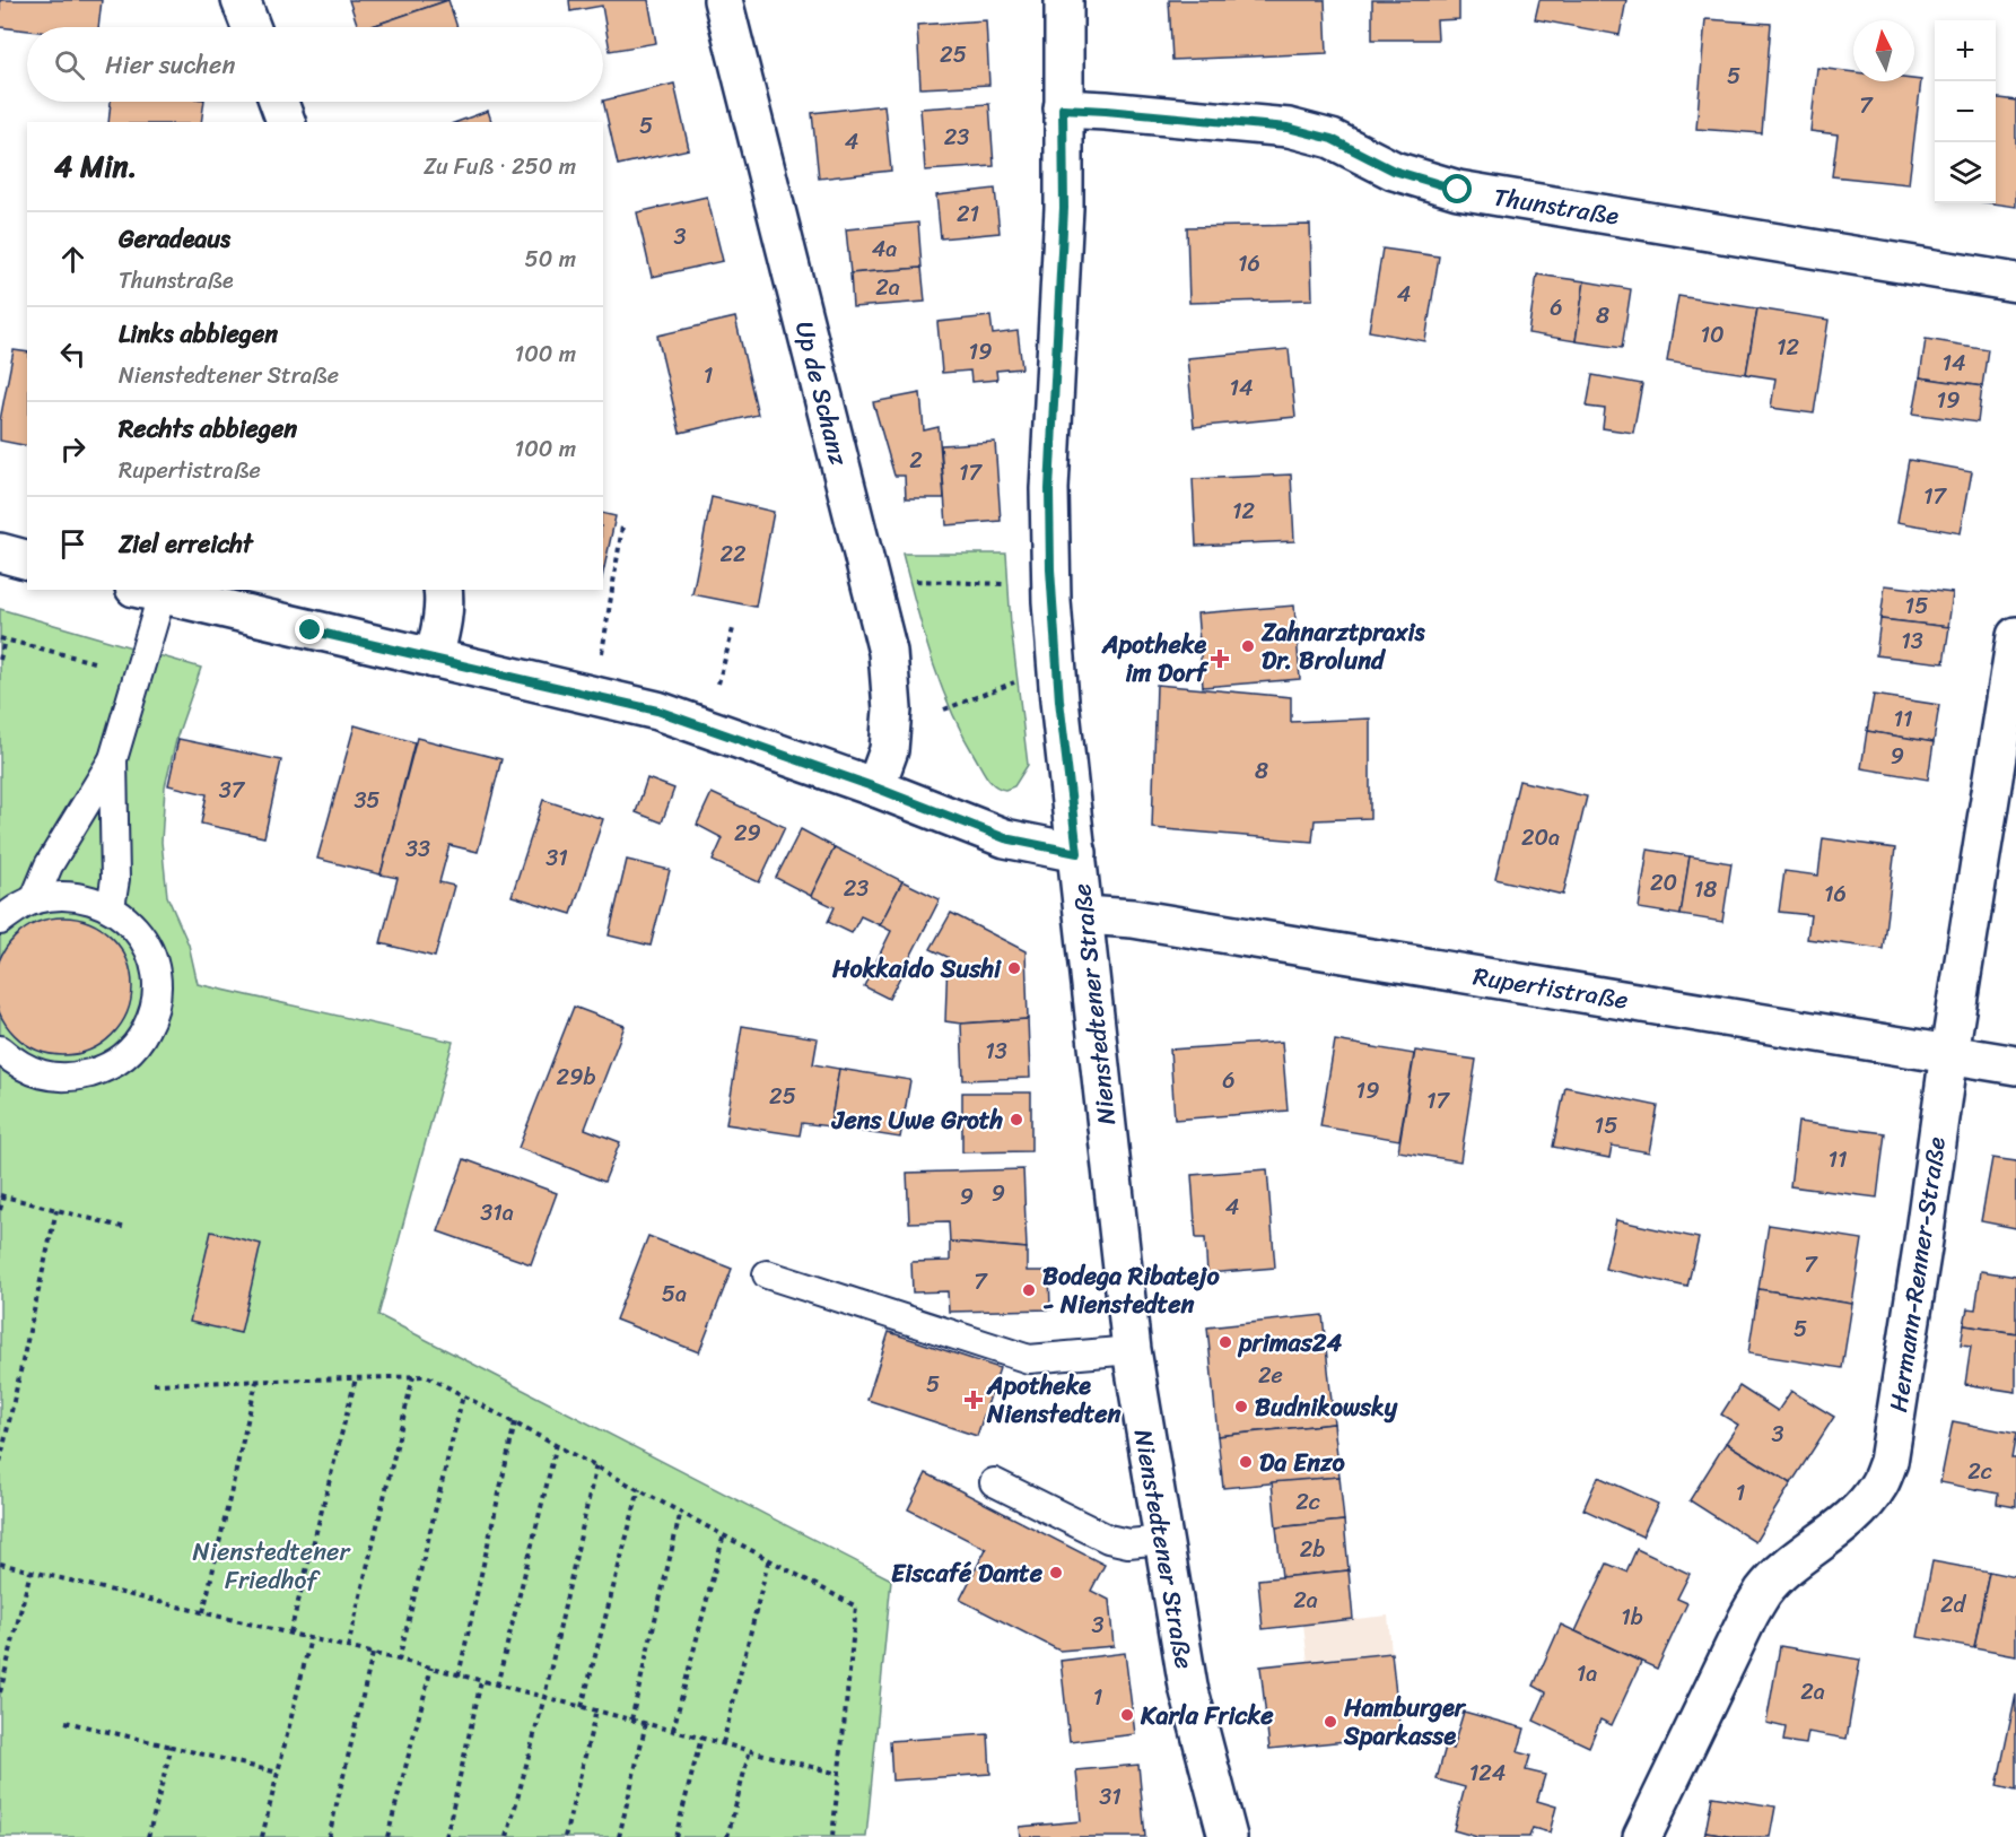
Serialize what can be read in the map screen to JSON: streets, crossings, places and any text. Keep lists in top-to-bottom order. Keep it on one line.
{"streets":{"street":["Thunstraße","Up de Schanz","Rupertistraße","Nienstedtener Straße","Hermann-Renner-Straße"]},"crossings":[["Thunstraße","Nienstedtener Straße"],["Rupertistraße","Nienstedtener Straße"],["Rupertistraße","Hermann-Renner-Straße"]],"parks":["Nienstedtener Friedhof"],"places":{"other":["Zahnarztpraxis Dr. Brolund","Hokkaido Sushi","Jens Uwe Groth","Bodega Ribatejo - Nienstedten","primas24","Budnikowsky","Da Enzo","Eiscafé Dante","Karla Fricke","Hamburger Sparkasse"],"health":["Apotheke im Dorf","Apotheke Nienstedten"]},"house_numbers":["25","5","7","5","23","4","21","3","4a","16","2a","4","6","8","10","12","19","14","1","14","19","2","17","17","12","22","15","13","11","9","8","37","35","29","20a","33","31","20","23","18","16","13","29b","6","19","25","17","15","11","9","9","4","31a","7","7","5a","5","2e","5","3","2c","1","2c","2b","2a","2d","1b","3","1a","2a","1","124","31"],"north":"top","page":{"map_buttons":["+","−"],"search":"Hier suchen","heading":["4 Min.","Zu Fuß · 250 m"],"list":[["Geradeaus","Thunstraße","50 m"],["Links abbiegen","Nienstedtener Straße","100 m"],["Rechts abbiegen","Rupertistraße","100 m"],"Ziel erreicht"]}}
